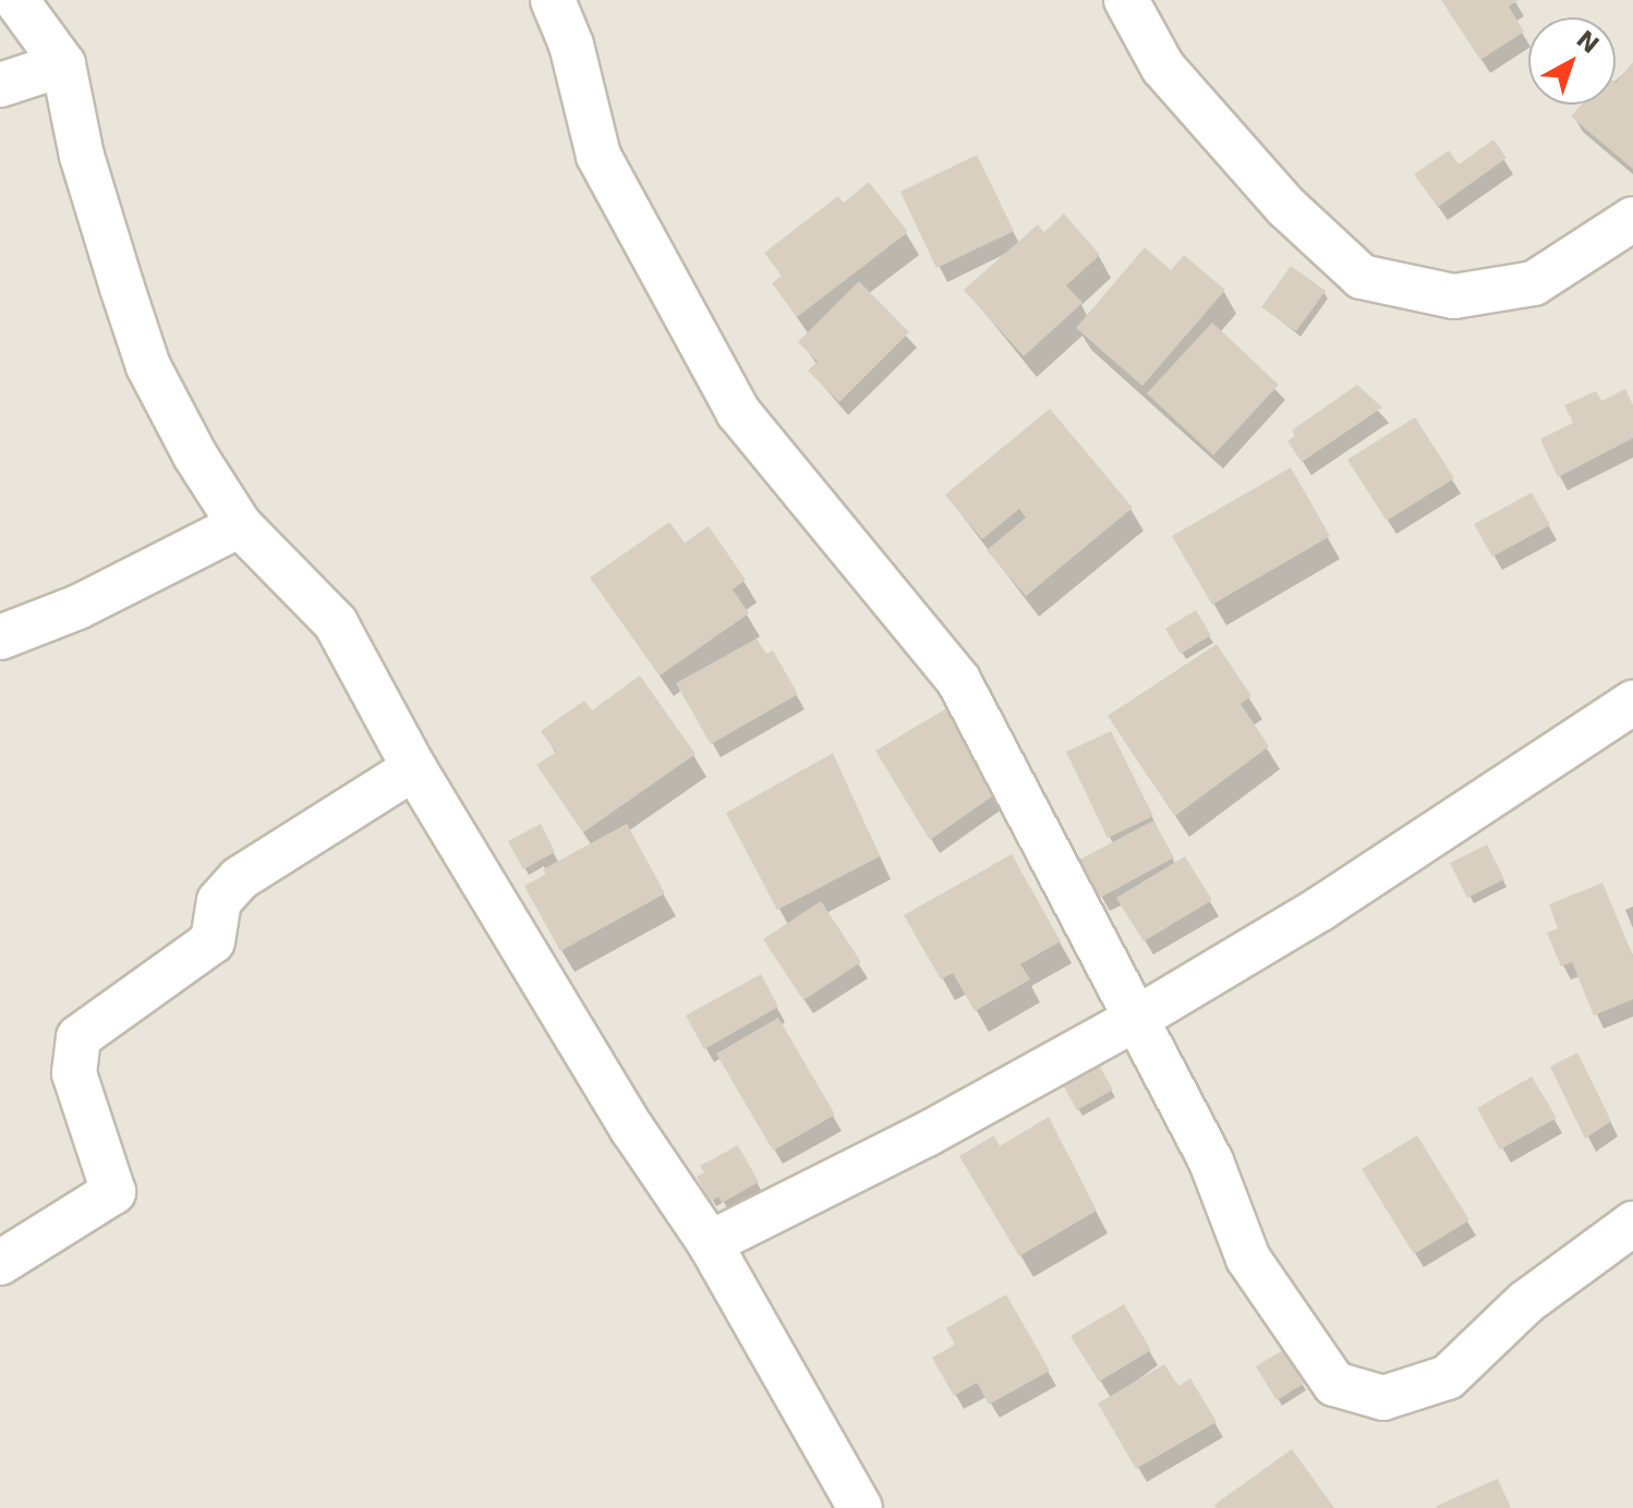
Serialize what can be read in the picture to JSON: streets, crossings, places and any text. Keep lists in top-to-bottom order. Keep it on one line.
{"north":"top right"}
